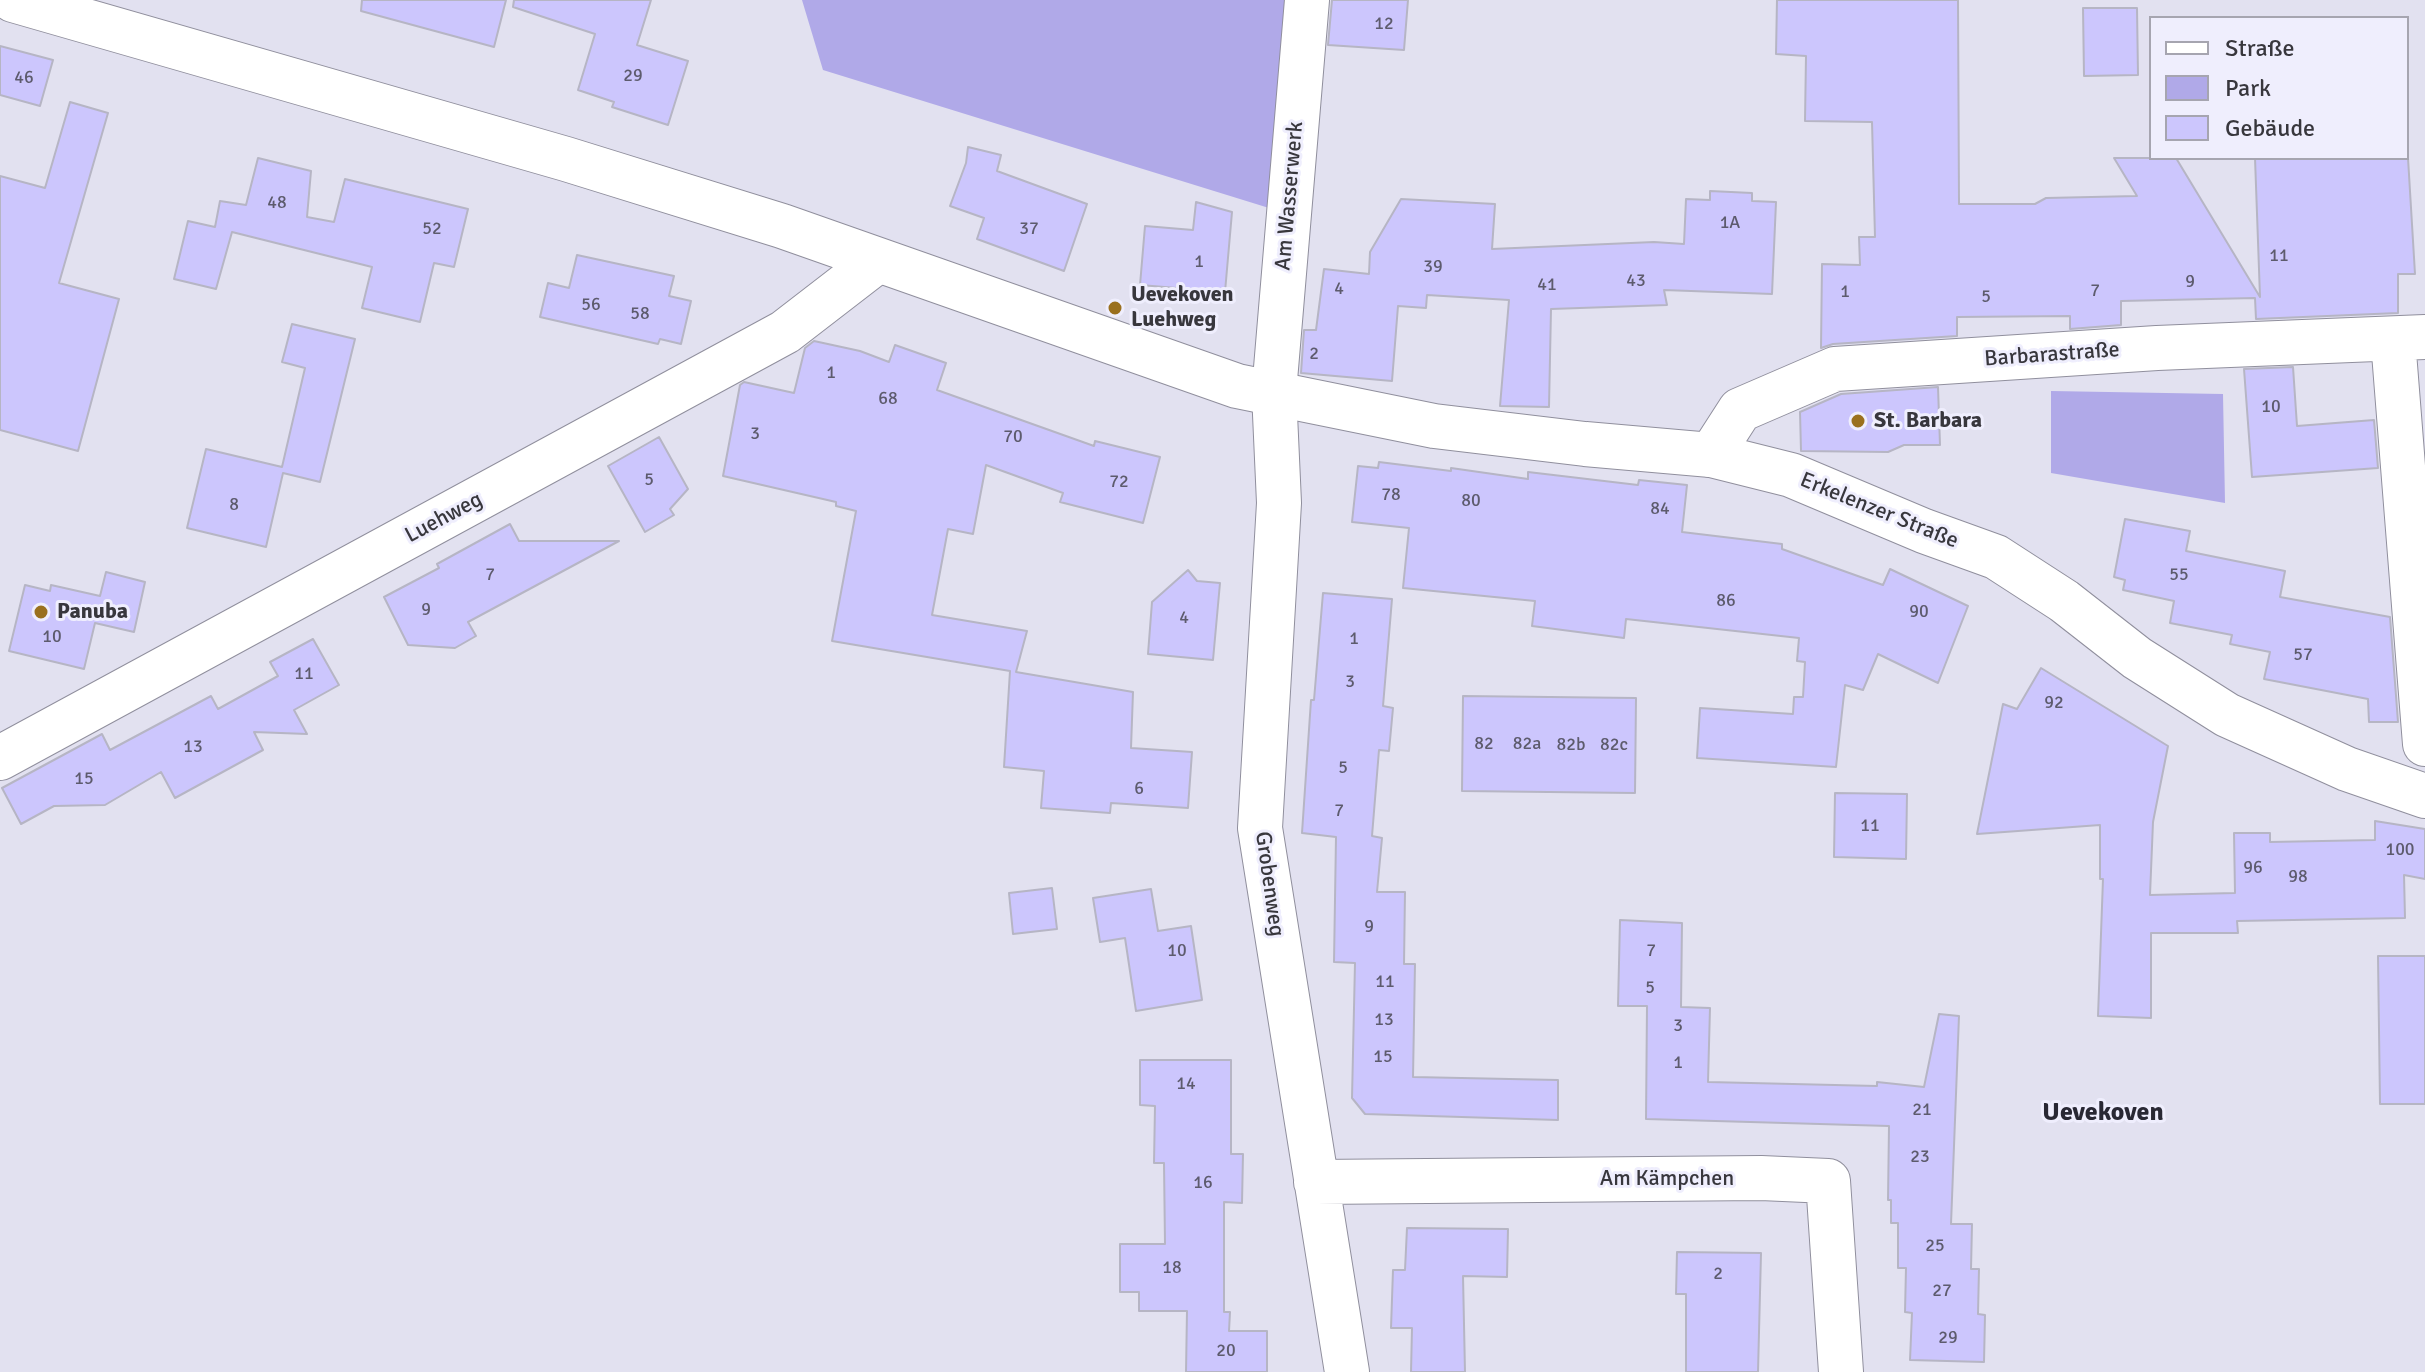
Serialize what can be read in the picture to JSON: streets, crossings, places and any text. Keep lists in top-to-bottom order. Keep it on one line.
{"streets":{"street":["Am Wasserwerk","Barbarastraße","Erkelenzer Straße","Luehweg","Grobenweg","Am Kämpchen"]},"crossings":[["Am Wasserwerk","Erkelenzer Straße"],["Am Wasserwerk","Grobenweg"],["Barbarastraße","Erkelenzer Straße"],["Erkelenzer Straße","Luehweg"],["Erkelenzer Straße","Grobenweg"],["Grobenweg","Am Kämpchen"]],"districts":["Uevekoven"],"places":["Uevekoven Luehweg","St. Barbara","Panuba"],"house_numbers":["12","29","46","48","1A","52","37","11","1","39","43","9","41","4","7","1","5","56","58","2","1","68","10","3","70","5","72","78","80","8","84","7","55","86","9","90","4","10","1","57","11","3","92","82","82a","82b","82c","13","5","15","6","7","11","100","96","98","9","10","7","11","5","13","3","15","1","14","21","23","16","25","18","2","27","29","20"],"legend":["Straße","Park","Gebäude"]}
